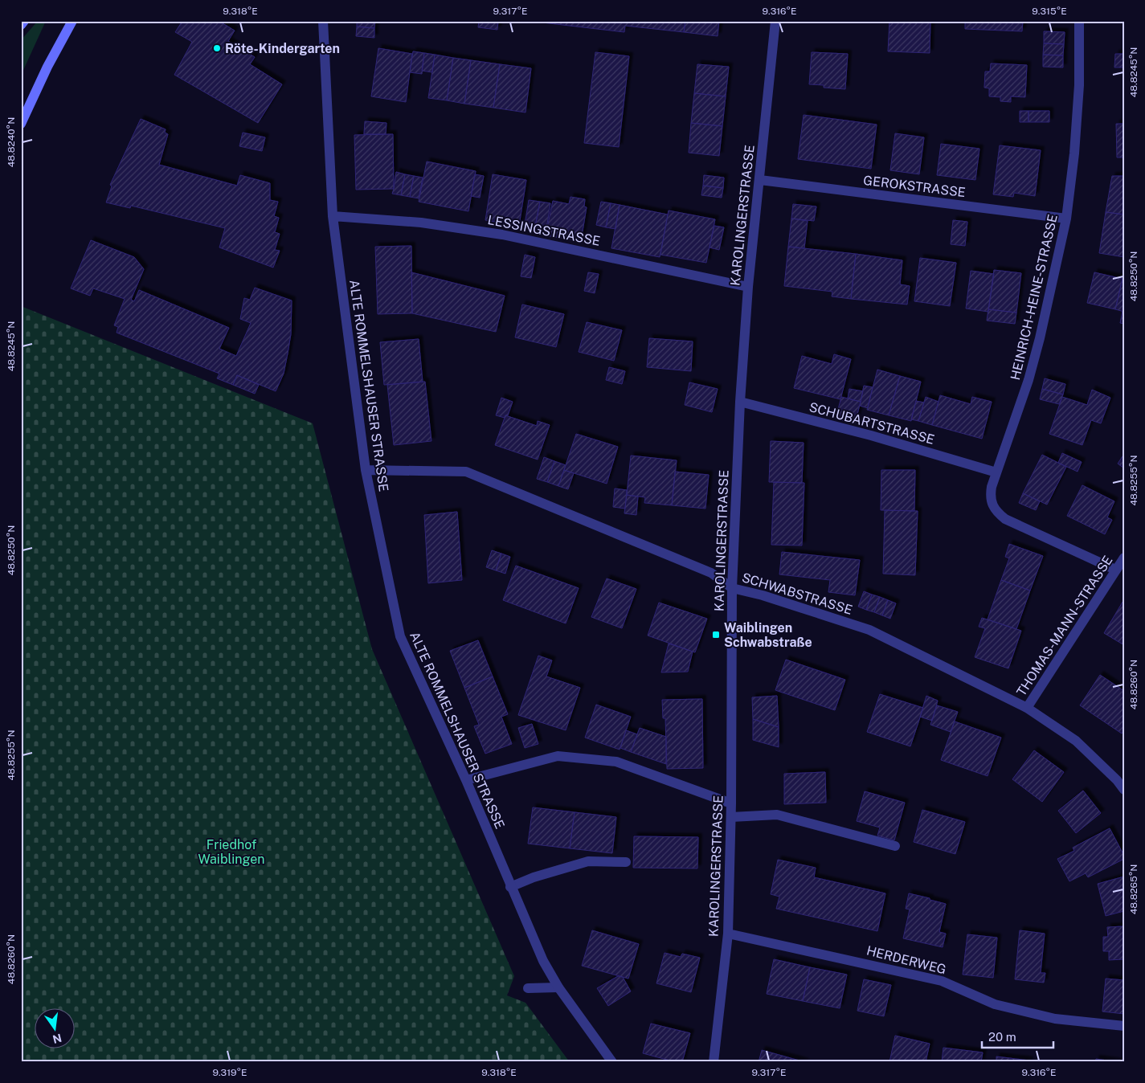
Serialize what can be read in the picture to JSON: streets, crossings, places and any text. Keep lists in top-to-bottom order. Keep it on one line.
{"streets":{"street":["GEROKSTRASSE","KAROLINGERSTRASSE","LESSINGSTRASSE","HEINRICH-HEINE-STRASSE","ALTE ROMMELSHAUSER STRASSE","SCHUBARTSTRASSE","SCHWABSTRASSE","THOMAS-MANN-STRASSE","HERDERWEG"]},"crossings":[["GEROKSTRASSE","KAROLINGERSTRASSE"],["GEROKSTRASSE","HEINRICH-HEINE-STRASSE"],["KAROLINGERSTRASSE","LESSINGSTRASSE"],["KAROLINGERSTRASSE","SCHUBARTSTRASSE"],["KAROLINGERSTRASSE","SCHWABSTRASSE"],["KAROLINGERSTRASSE","HERDERWEG"],["LESSINGSTRASSE","ALTE ROMMELSHAUSER STRASSE"],["HEINRICH-HEINE-STRASSE","SCHUBARTSTRASSE"],["HEINRICH-HEINE-STRASSE","THOMAS-MANN-STRASSE"],["ALTE ROMMELSHAUSER STRASSE","SCHWABSTRASSE"],["SCHWABSTRASSE","THOMAS-MANN-STRASSE"]],"parks":["Friedhof Waiblingen"],"places":{"other":["Röte-Kindergarten"],"transit":["Waiblingen Schwabstraße"]},"scale_bar":"20 m","north":"bottom","coordinates":["9.318°E","9.317°E","9.316°E","9.315°E","48.8245°N","48.8240°N","48.8250°N","48.8255°N","48.8260°N","48.8265°N","9.319°E"]}
